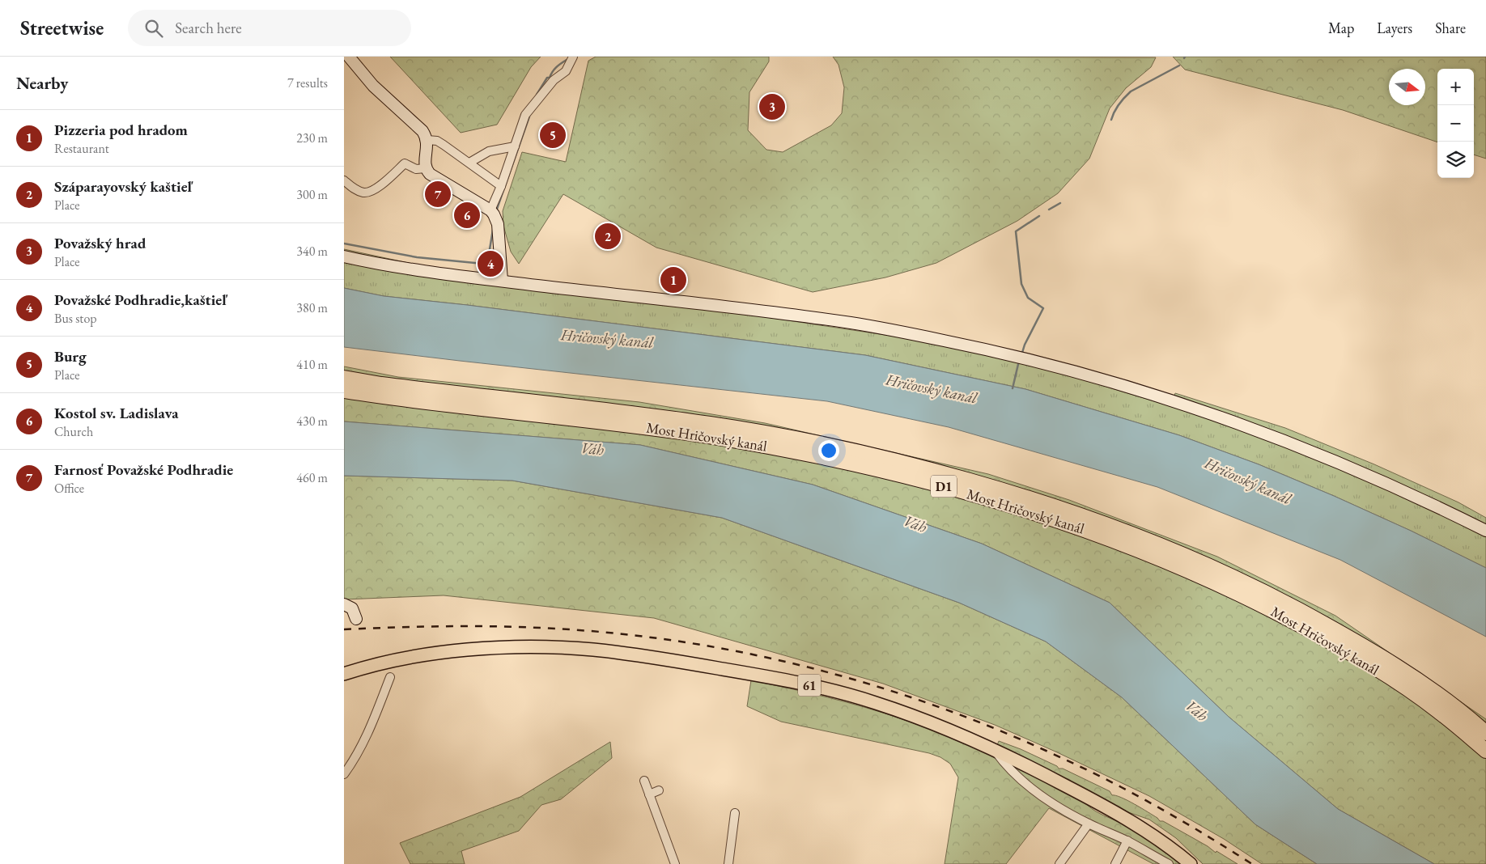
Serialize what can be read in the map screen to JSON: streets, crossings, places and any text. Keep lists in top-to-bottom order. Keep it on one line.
{"streets":{"highway":["Most Hričovský kanál","D1"],"main road":["61"]},"water":["Hričovský kanál","Váh"],"north":"right","page":{"header":"Streetwise","search":"Search here","nav":["Map","Layers","Share"],"heading":["Nearby","7 results"],"map_buttons":["+","−"],"pins":["3","5","7","6","2","4","1"],"list":[{"mark":"1","name":"Pizzeria pod hradom","note":"Restaurant","value":"230 m"},{"mark":"2","name":"Száparayovský kaštieľ","note":"Place","value":"300 m"},{"mark":"3","name":"Považský hrad","note":"Place","value":"340 m"},{"mark":"4","name":"Považské Podhradie,kaštieľ","note":"Bus stop","value":"380 m"},{"mark":"5","name":"Burg","note":"Place","value":"410 m"},{"mark":"6","name":"Kostol sv. Ladislava","note":"Church","value":"430 m"},{"mark":"7","name":"Farnosť Považské Podhradie","note":"Office","value":"460 m"}]}}
